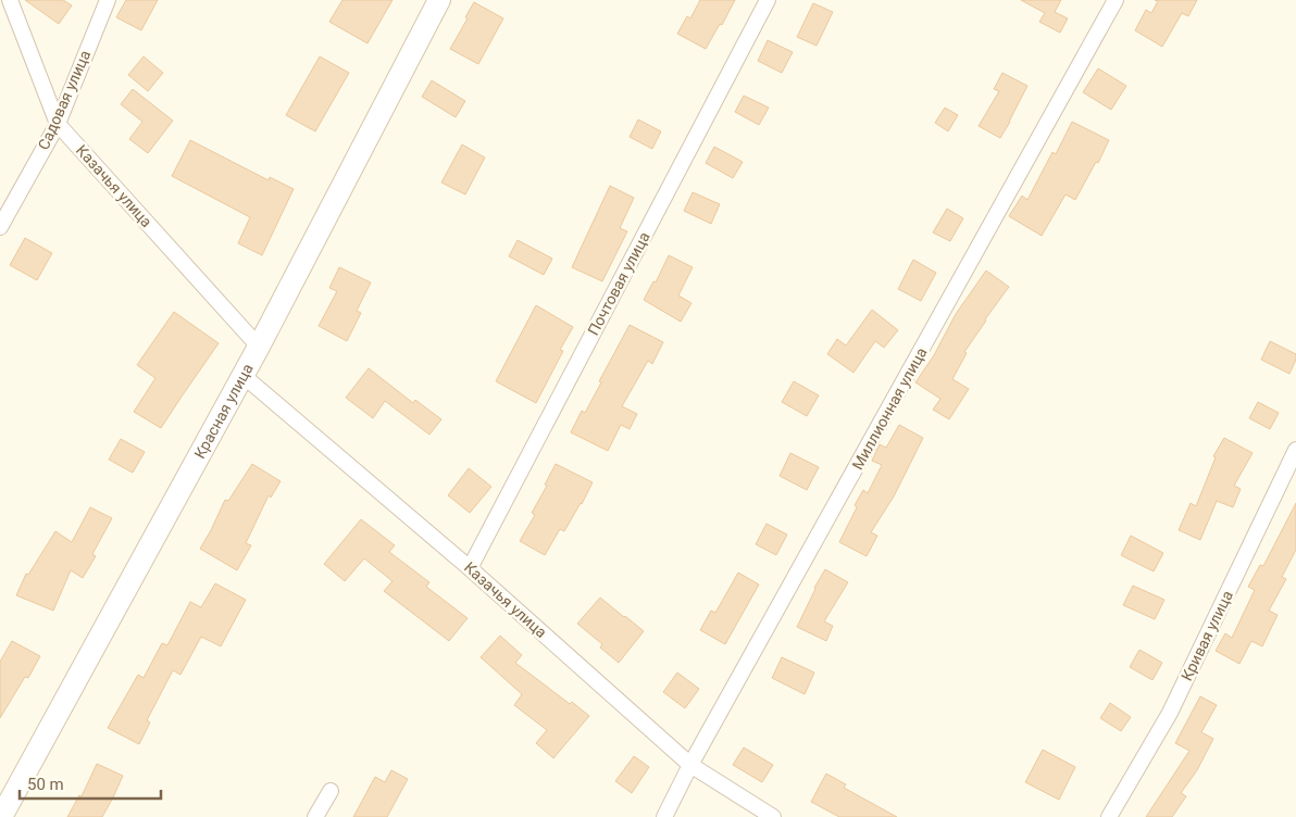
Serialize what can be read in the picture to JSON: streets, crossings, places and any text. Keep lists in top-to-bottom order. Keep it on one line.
{"streets":{"street":["Садовая улица","Казачья улица","Почтовая улица","Миллионная улица","Красная улица","Кривая улица"]},"crossings":[["Садовая улица","Казачья улица"],["Казачья улица","Почтовая улица"],["Казачья улица","Миллионная улица"],["Казачья улица","Красная улица"]],"scale_bar":"50 m"}
